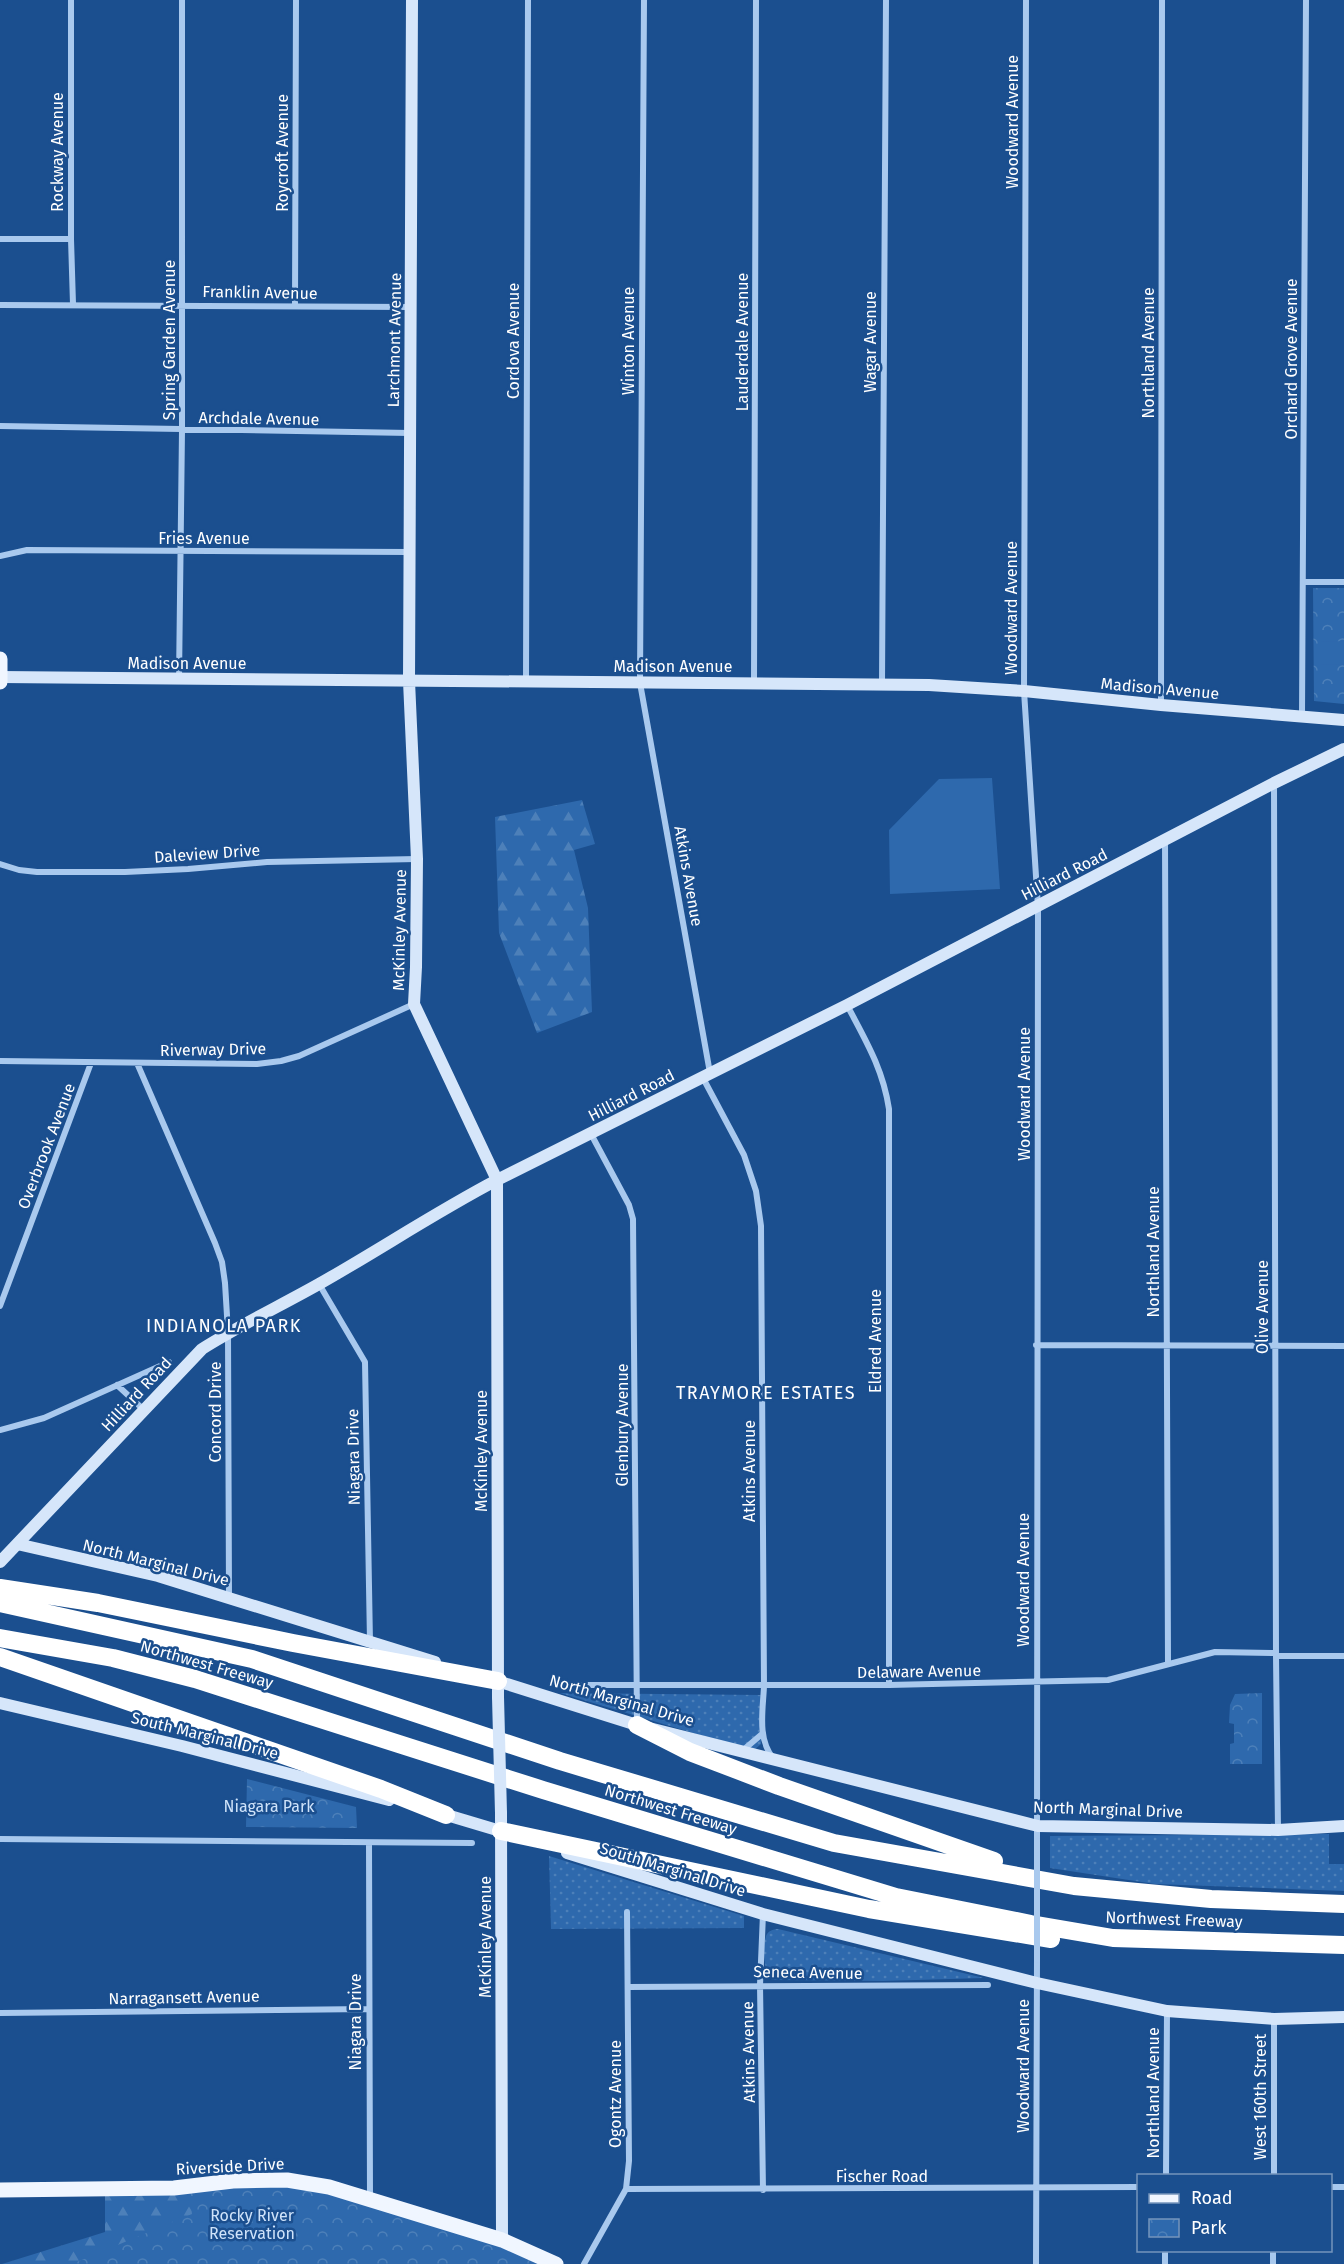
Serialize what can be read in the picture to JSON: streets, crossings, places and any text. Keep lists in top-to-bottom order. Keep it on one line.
{"streets":{"highway":["Northwest Freeway"],"main road":["Larchmont Avenue","Madison Avenue","Hilliard Road","McKinley Avenue","North Marginal Drive","South Marginal Drive","Riverside Drive"],"street":["Woodward Avenue","Rockway Avenue","Roycroft Avenue","Franklin Avenue","Spring Garden Avenue","Cordova Avenue","Winton Avenue","Lauderdale Avenue","Wagar Avenue","Northland Avenue","Orchard Grove Avenue","Archdale Avenue","Fries Avenue","Daleview Drive","Atkins Avenue","Riverway Drive","Overbrook Avenue","Olive Avenue","Eldred Avenue","Concord Drive","Glenbury Avenue","Niagara Drive","Delaware Avenue","Seneca Avenue","Narragansett Avenue","Ogontz Avenue","West 160th Street","Fischer Road"]},"crossings":[["Woodward Avenue","Madison Avenue"],["Woodward Avenue","Hilliard Road"],["Woodward Avenue","North Marginal Drive"],["Woodward Avenue","Delaware Avenue"],["Woodward Avenue","South Marginal Drive"],["Woodward Avenue","Fischer Road"],["Rockway Avenue","Franklin Avenue"],["Roycroft Avenue","Franklin Avenue"],["Franklin Avenue","Spring Garden Avenue"],["Franklin Avenue","Larchmont Avenue"],["Spring Garden Avenue","Archdale Avenue"],["Spring Garden Avenue","Fries Avenue"],["Spring Garden Avenue","Madison Avenue"],["Larchmont Avenue","Archdale Avenue"],["Larchmont Avenue","Fries Avenue"],["Larchmont Avenue","Madison Avenue"],["Larchmont Avenue","McKinley Avenue"],["Cordova Avenue","Madison Avenue"],["Winton Avenue","Madison Avenue"],["Winton Avenue","Atkins Avenue"],["Lauderdale Avenue","Madison Avenue"],["Wagar Avenue","Madison Avenue"],["Northland Avenue","Madison Avenue"],["Northland Avenue","Hilliard Road"],["Northland Avenue","Delaware Avenue"],["Northland Avenue","South Marginal Drive"],["Orchard Grove Avenue","Madison Avenue"],["Madison Avenue","Atkins Avenue"],["Madison Avenue","McKinley Avenue"],["Daleview Drive","McKinley Avenue"],["Hilliard Road","Atkins Avenue"],["Hilliard Road","McKinley Avenue"],["Hilliard Road","Olive Avenue"],["Hilliard Road","Eldred Avenue"],["Hilliard Road","Concord Drive"],["Hilliard Road","Glenbury Avenue"],["Hilliard Road","Niagara Drive"],["Hilliard Road","North Marginal Drive"],["Atkins Avenue","North Marginal Drive"],["Atkins Avenue","Delaware Avenue"],["Atkins Avenue","South Marginal Drive"],["Atkins Avenue","Seneca Avenue"],["Atkins Avenue","Fischer Road"],["McKinley Avenue","Riverway Drive"],["McKinley Avenue","North Marginal Drive"],["McKinley Avenue","South Marginal Drive"],["McKinley Avenue","Riverside Drive"],["Riverway Drive","Overbrook Avenue"],["Riverway Drive","Concord Drive"],["Olive Avenue","North Marginal Drive"],["Olive Avenue","Delaware Avenue"],["Eldred Avenue","Delaware Avenue"],["Concord Drive","North Marginal Drive"],["Glenbury Avenue","North Marginal Drive"],["Glenbury Avenue","Delaware Avenue"],["Niagara Drive","North Marginal Drive"],["Niagara Drive","Narragansett Avenue"],["Niagara Drive","Riverside Drive"],["South Marginal Drive","West 160th Street"],["Seneca Avenue","Ogontz Avenue"],["Ogontz Avenue","Fischer Road"]],"districts":["INDIANOLA PARK","TRAYMORE ESTATES"],"parks":["Niagara Park","Rocky River Reservation"],"legend":["Road","Park"]}
